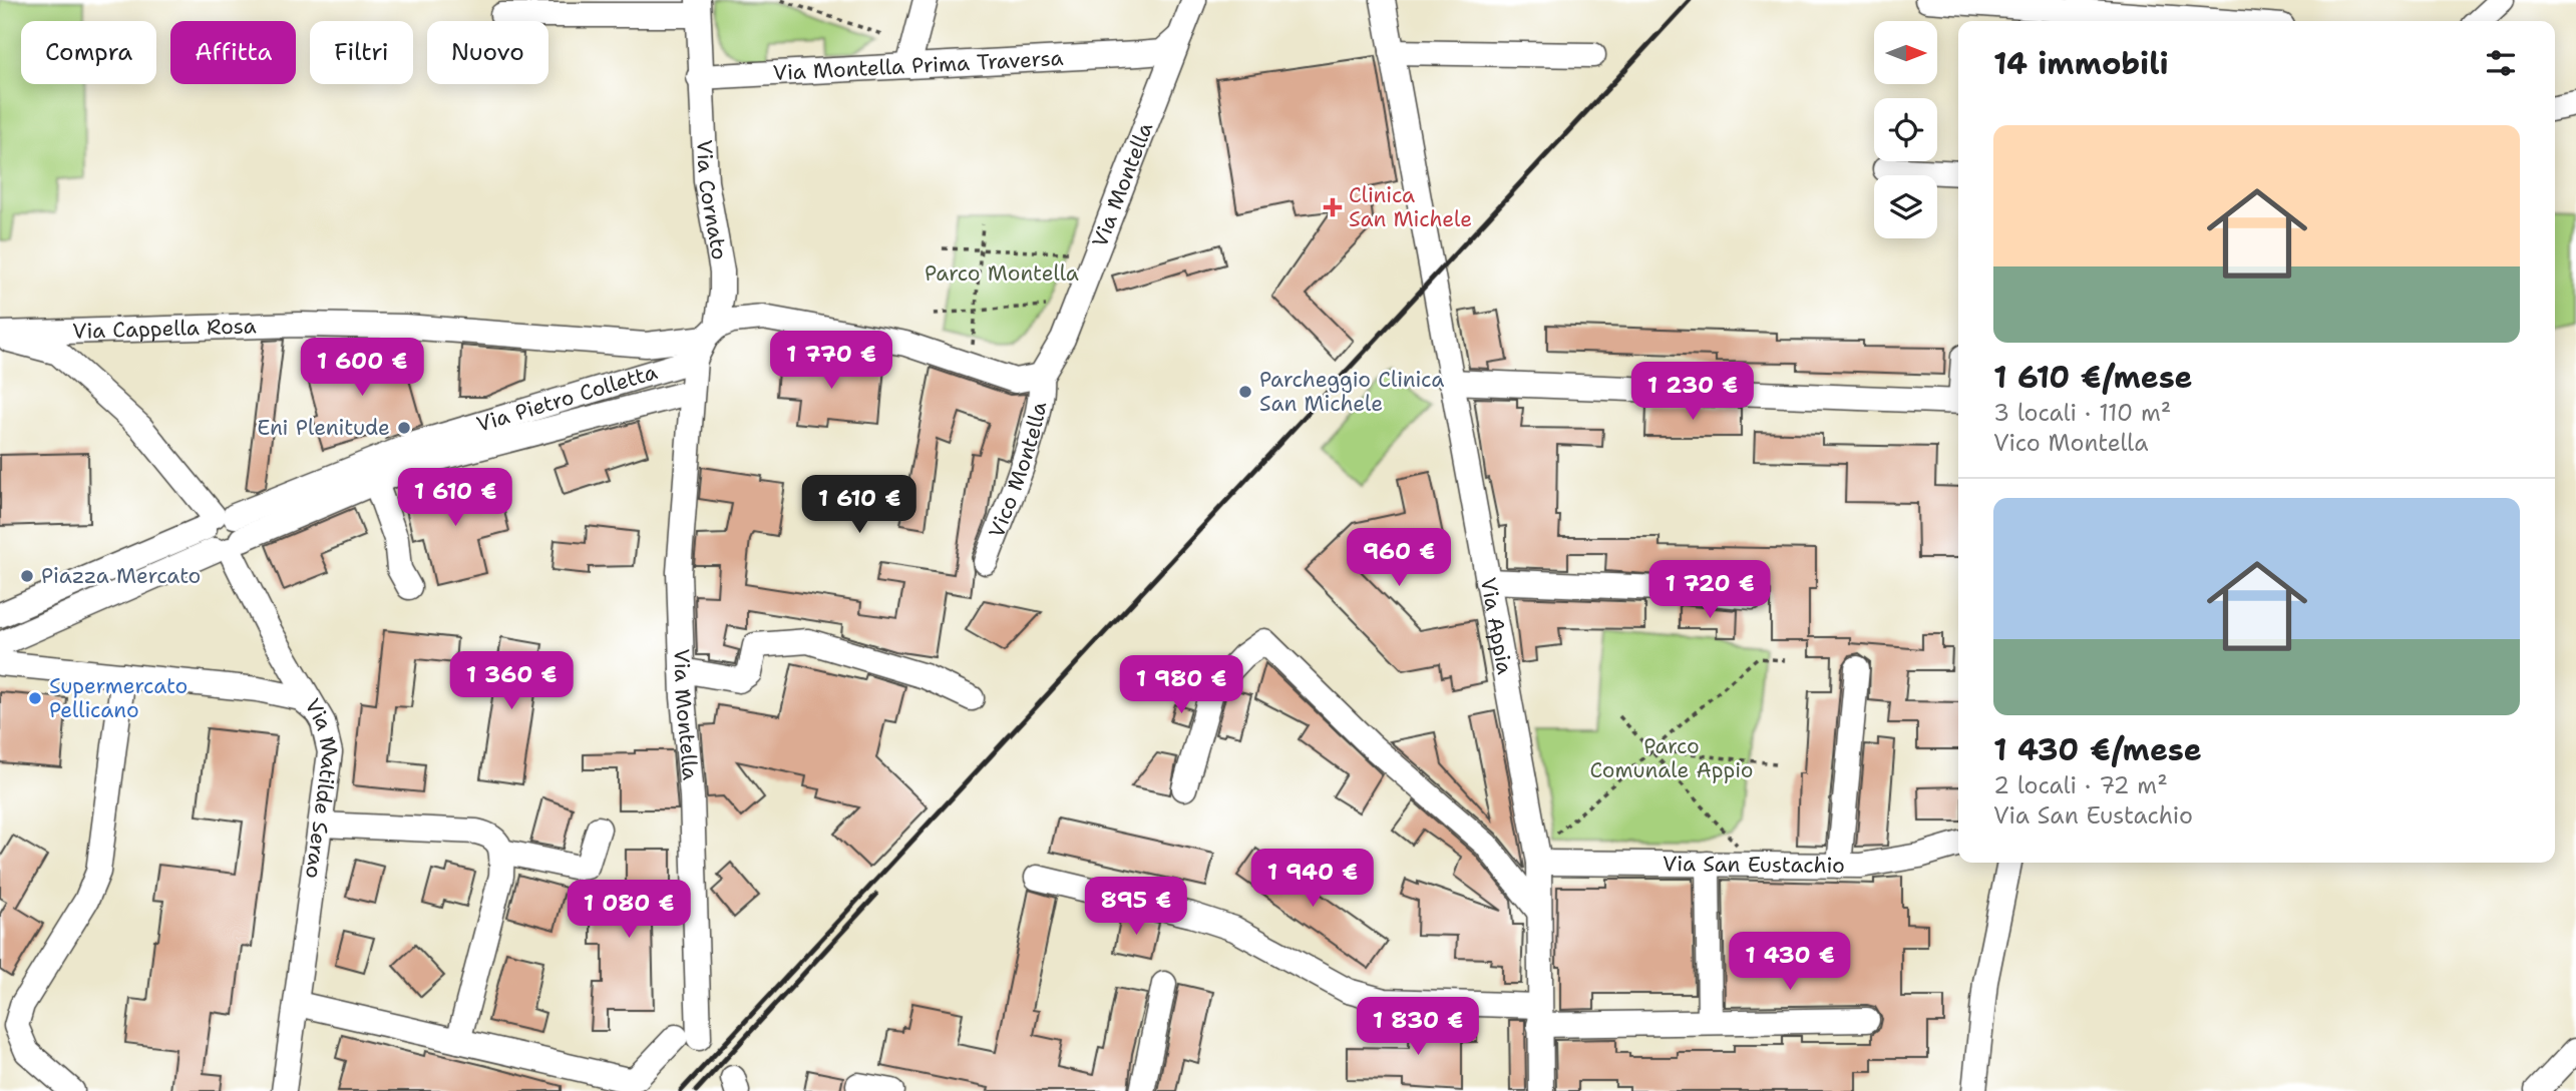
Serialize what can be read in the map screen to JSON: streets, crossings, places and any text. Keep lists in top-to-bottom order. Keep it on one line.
{"streets":{"street":["Via Montella Prima Traversa","Via Montella","Via Cornato","Via Cappella Rosa","Via Pietro Colletta","Vico Montella","Via Appia","Via Matilde Serao","Via San Eustachio"]},"crossings":[["Via Montella Prima Traversa","Via Montella"],["Via Montella Prima Traversa","Via Cornato"],["Via Montella","Via Cornato"],["Via Montella","Via Pietro Colletta"],["Via Montella","Vico Montella"],["Via Cornato","Via Cappella Rosa"],["Via Cornato","Via Pietro Colletta"],["Via Cappella Rosa","Via Pietro Colletta"],["Via Cappella Rosa","Via Matilde Serao"],["Via Pietro Colletta","Via Matilde Serao"],["Via Appia","Via San Eustachio"]],"parks":["Parco Montella","Parco Comunale Appio"],"places":{"health":["Clinica San Michele"],"other":["Parcheggio Clinica San Michele","Eni Plenitude","Piazza Mercato","Supermercato Pellicano"]},"north":"right","page":{"chip":["Compra","Affitta","Filtri","Nuovo"],"heading":"14 immobili","list":[{"name":"1 610 €/mese","note":"3 locali · 110 m² · Vico Montella"},{"name":"1 430 €/mese","note":"2 locali · 72 m² · Via San Eustachio"}],"price":["1 770 €","1 600 €","1 230 €","1 610 €","1 610 €","960 €","1 720 €","1 360 €","1 980 €","1 940 €","895 €","1 080 €","1 430 €","1 830 €"]}}
